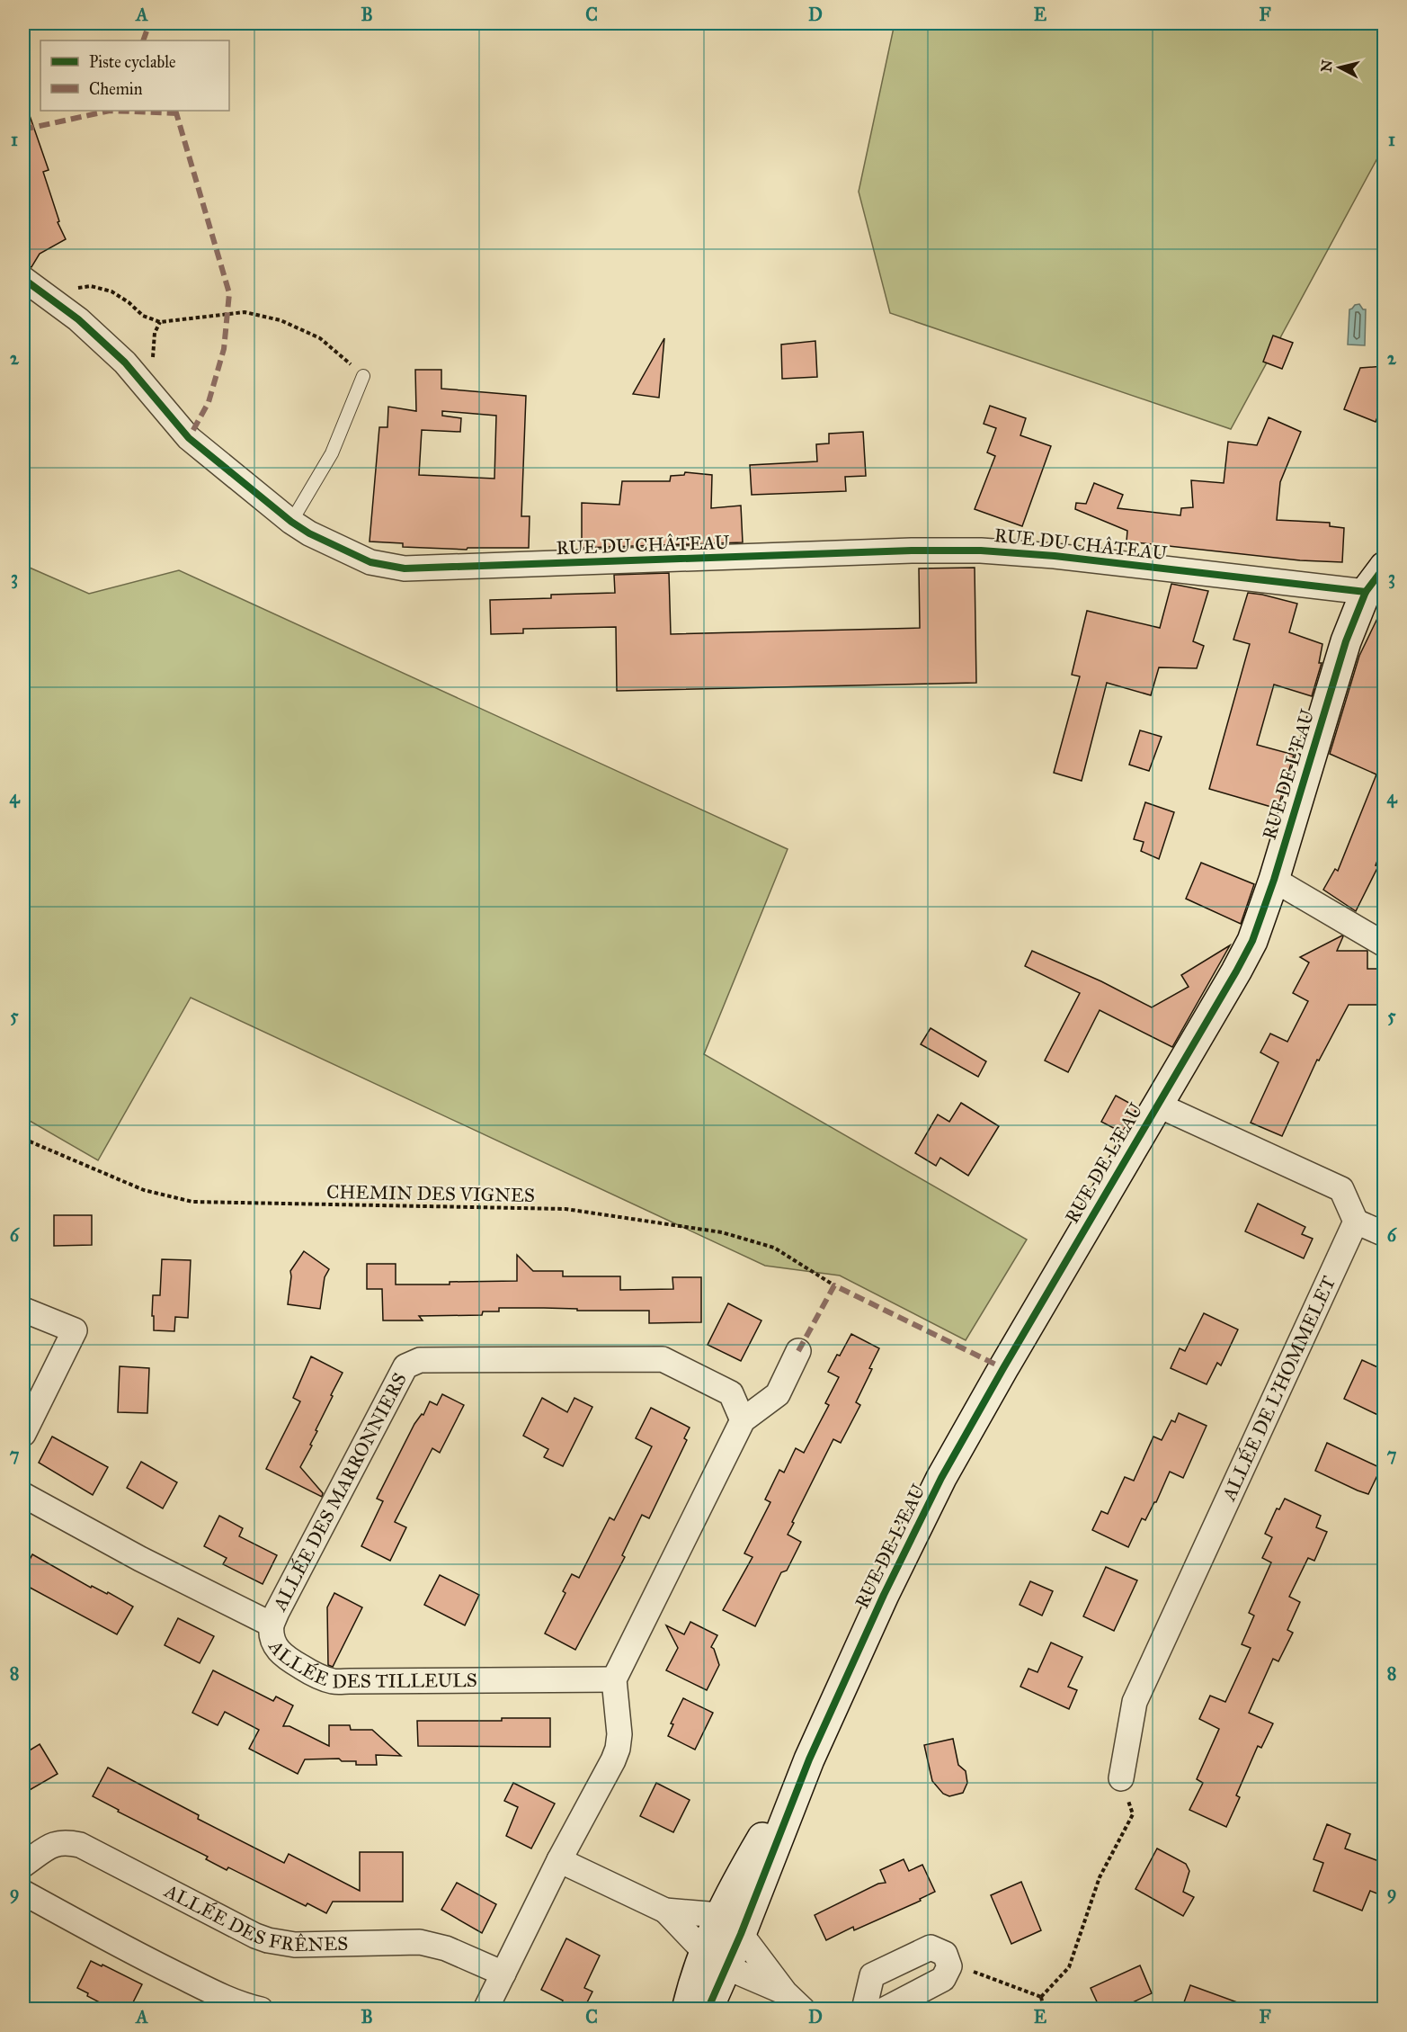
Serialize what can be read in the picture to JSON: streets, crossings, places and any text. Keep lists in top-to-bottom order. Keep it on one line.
{"streets":{"street":["RUE DU CHÂTEAU","RUE DE L'EAU","ALLÉE DE L'HOMMELET","ALLÉE DES MARRONNIERS","ALLÉE DES TILLEULS","ALLÉE DES FRÊNES"],"path":["CHEMIN DES VIGNES"]},"crossings":[["RUE DU CHÂTEAU","RUE DE L'EAU"],["ALLÉE DES MARRONNIERS","ALLÉE DES TILLEULS"]],"legend":["Piste cyclable","Chemin"],"north":"left","grid":{"columns":["A","B","C","D","E","F"],"rows":["1","2","3","4","5","6","7","8","9"]}}
